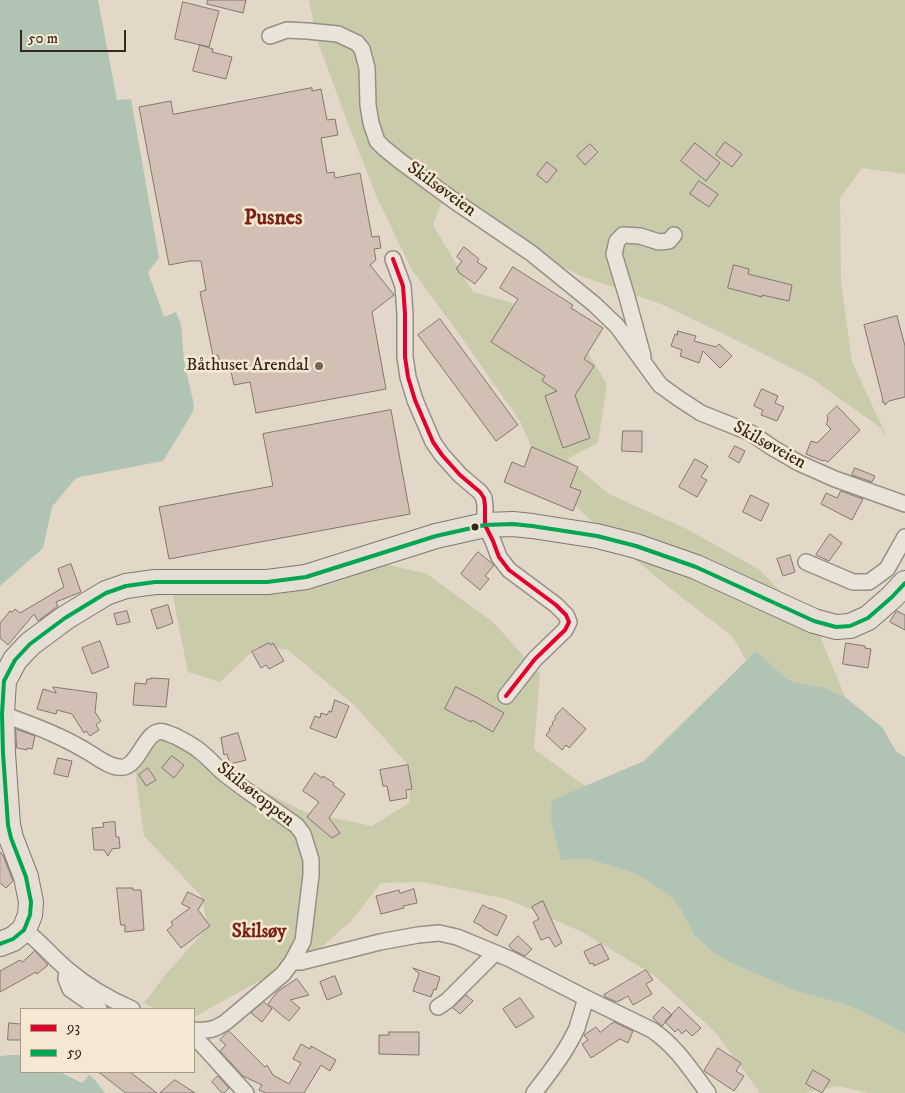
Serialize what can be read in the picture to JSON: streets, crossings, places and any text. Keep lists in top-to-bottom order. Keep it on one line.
{"streets":{"street":["Skilsøveien","Skilsøtoppen"]},"districts":["Pusnes","Skilsøy"],"places":["Båthuset Arendal"],"lines":["transit line 93","transit line 59"],"legend":["93","59"],"scale_bar":"50 m"}
